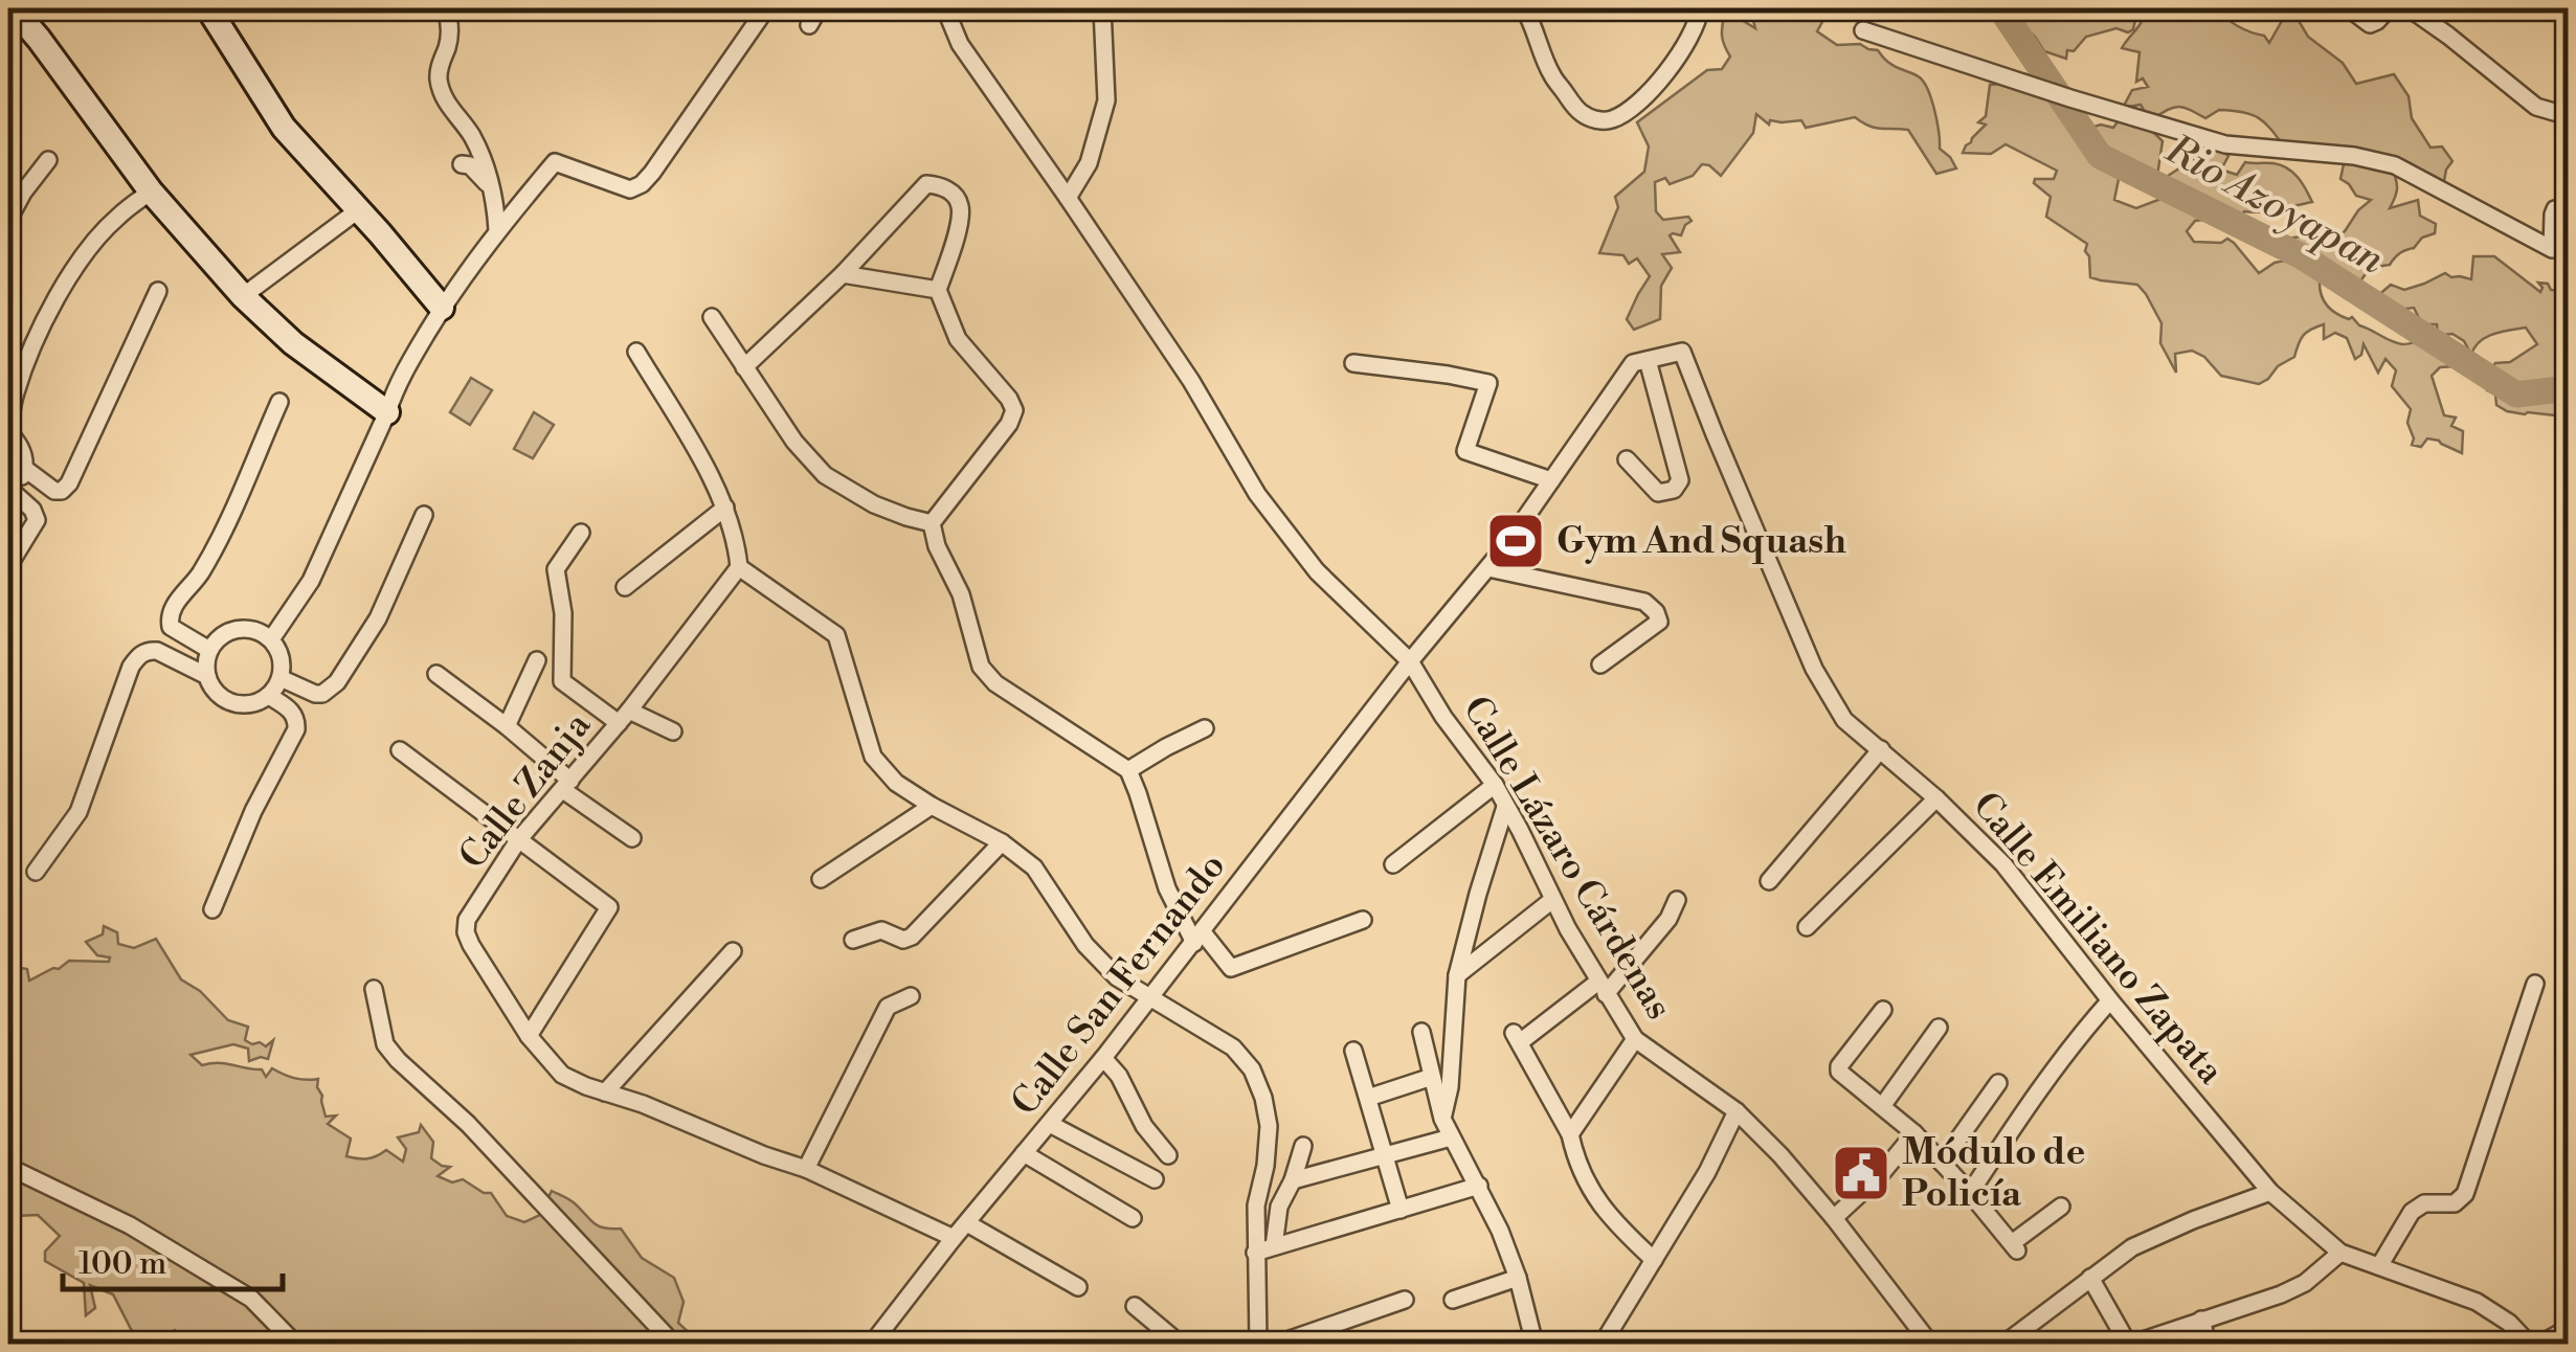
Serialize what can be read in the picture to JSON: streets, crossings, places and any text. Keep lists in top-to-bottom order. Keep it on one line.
{"streets":{"street":["Calle Zanja","Calle Lázaro Cárdenas","Calle Emiliano Zapata","Calle San Fernando"]},"crossings":[["Calle Zanja","Calle San Fernando"],["Calle Lázaro Cárdenas","Calle San Fernando"],["Calle Emiliano Zapata","Calle San Fernando"]],"water":["Rio Azoyapan"],"places":{"sports":["Gym And Squash"],"public building":["Módulo de Policía"]},"scale_bar":"100 m"}
